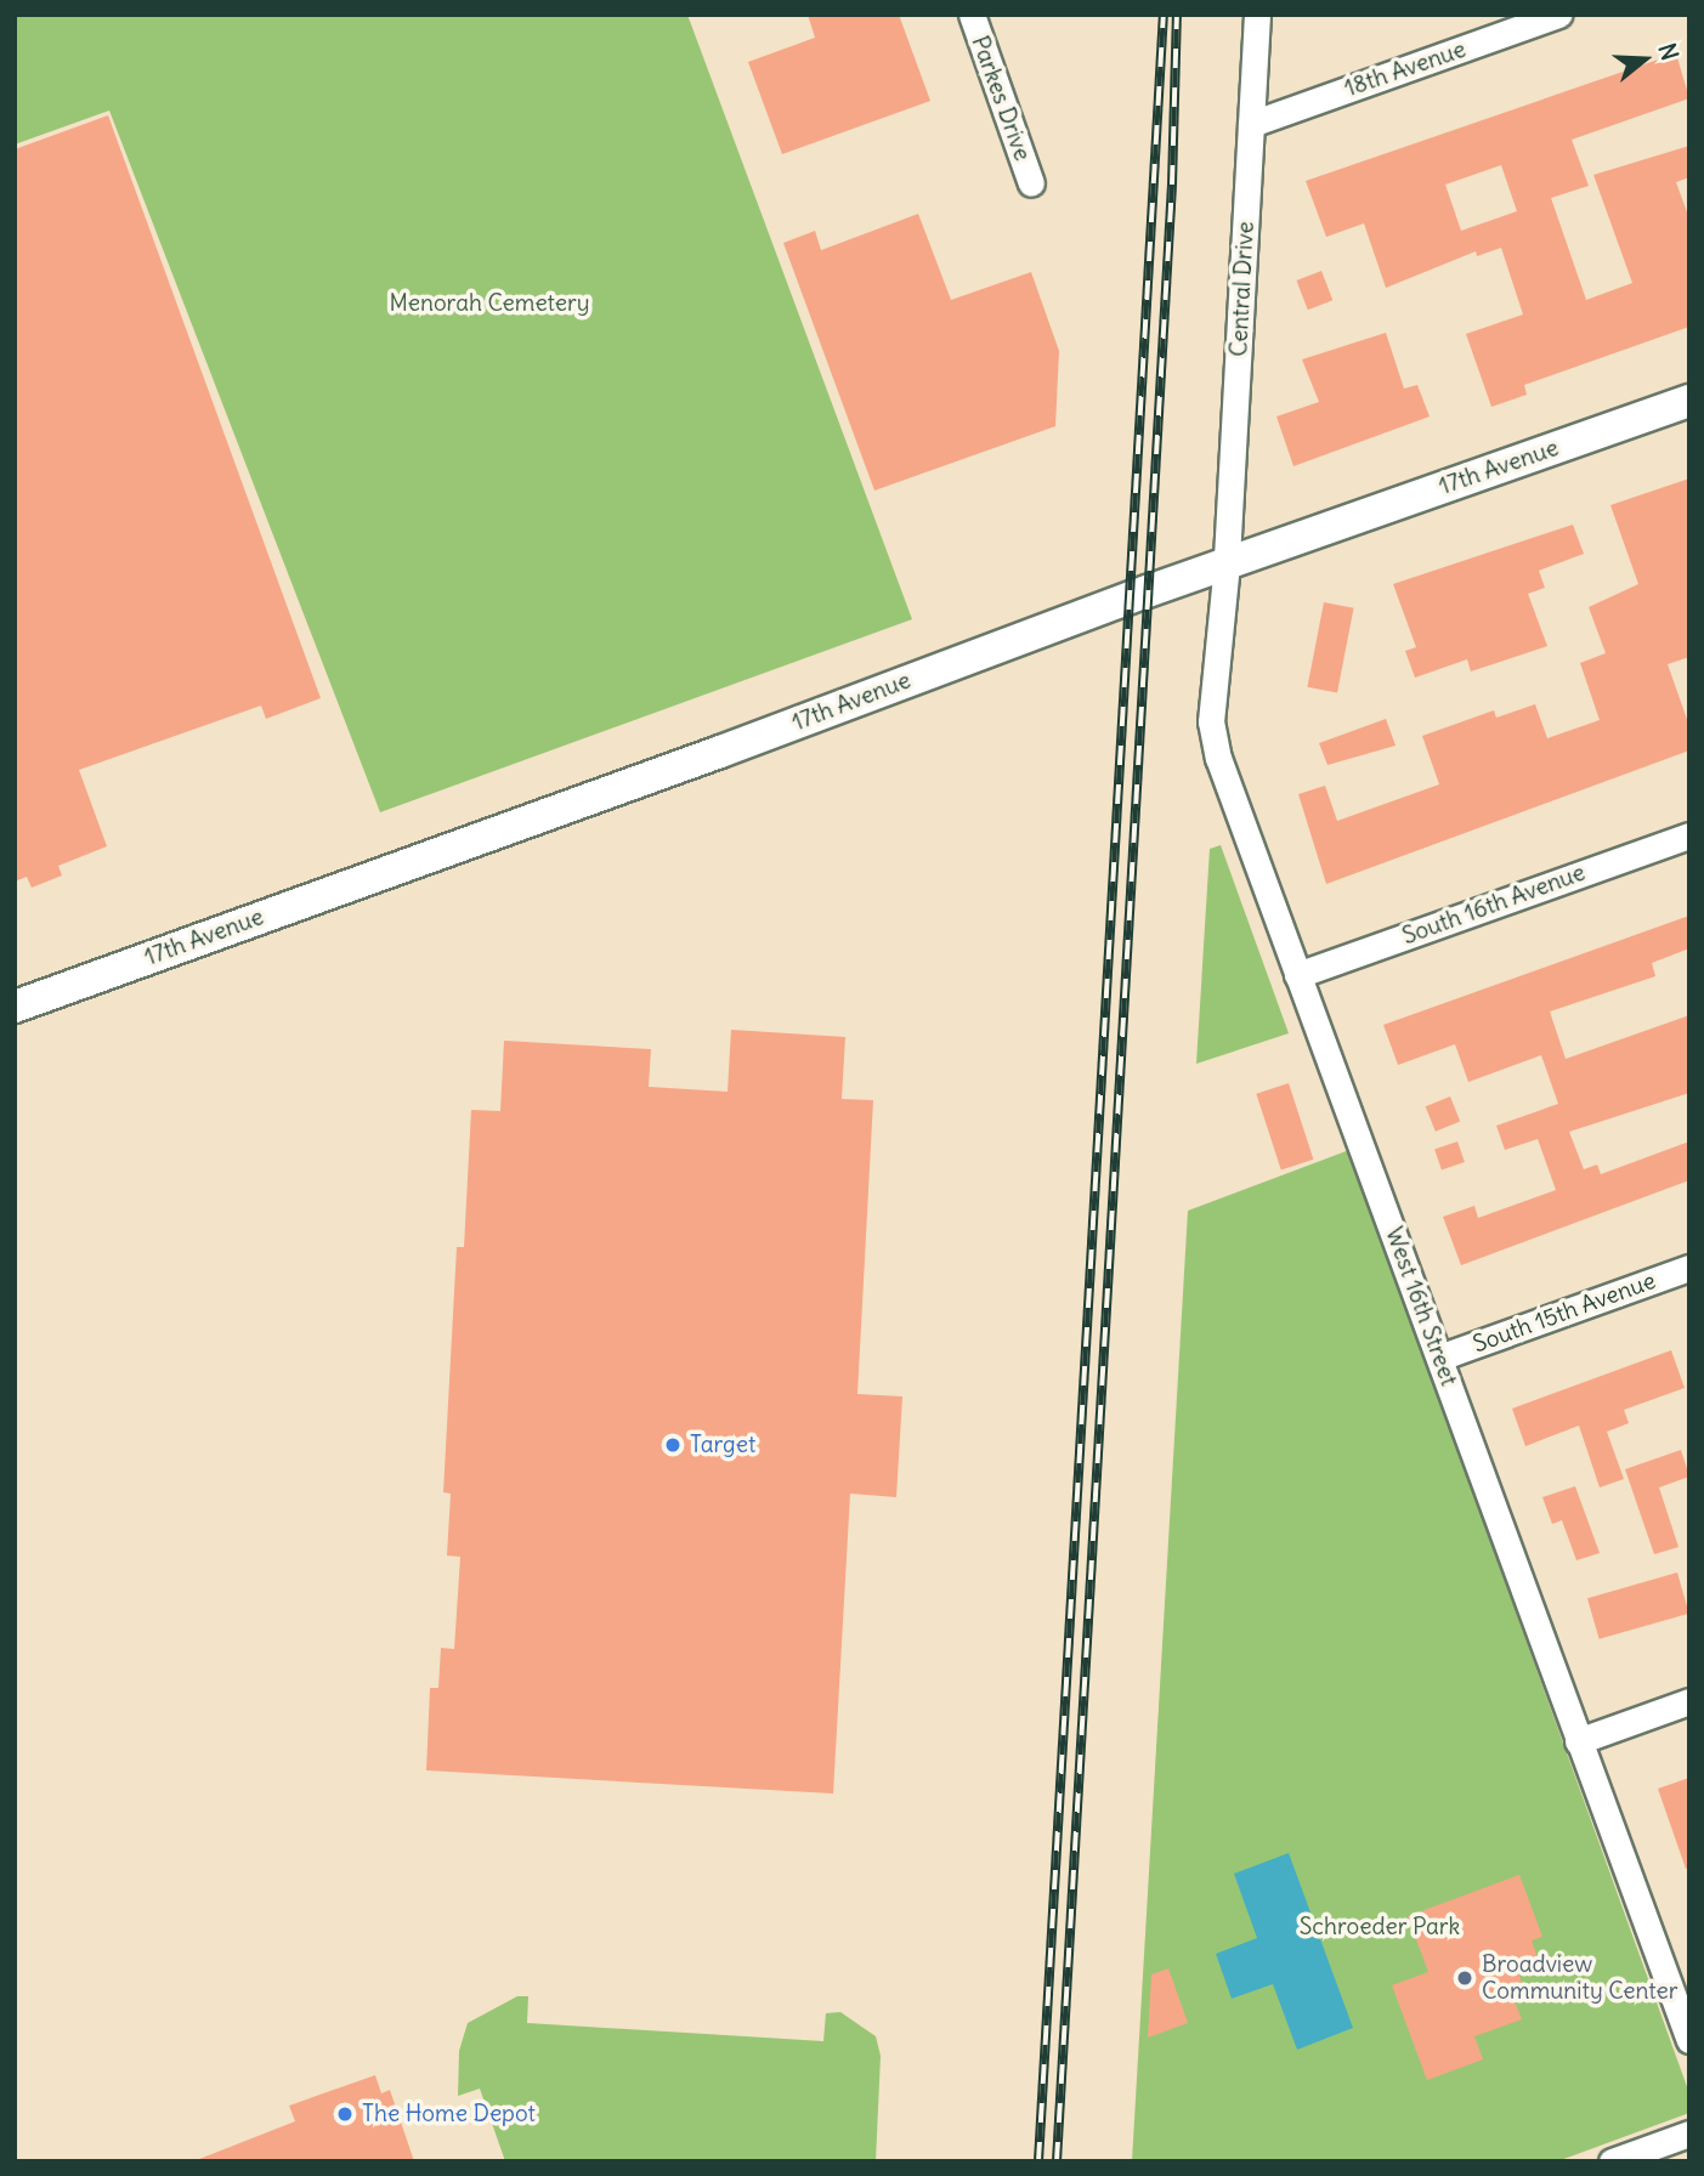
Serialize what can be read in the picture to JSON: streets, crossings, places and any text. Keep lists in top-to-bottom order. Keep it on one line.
{"streets":{"street":["18th Avenue","Parkes Drive","Central Drive","17th Avenue","South 16th Avenue","West 16th Street","South 15th Avenue"]},"crossings":[["18th Avenue","Central Drive"],["Central Drive","17th Avenue"],["Central Drive","West 16th Street"],["17th Avenue","West 16th Street"],["South 16th Avenue","West 16th Street"],["West 16th Street","South 15th Avenue"]],"parks":["Menorah Cemetery","Schroeder Park"],"places":["Target","Broadview Community Center","The Home Depot"],"north":"right"}
